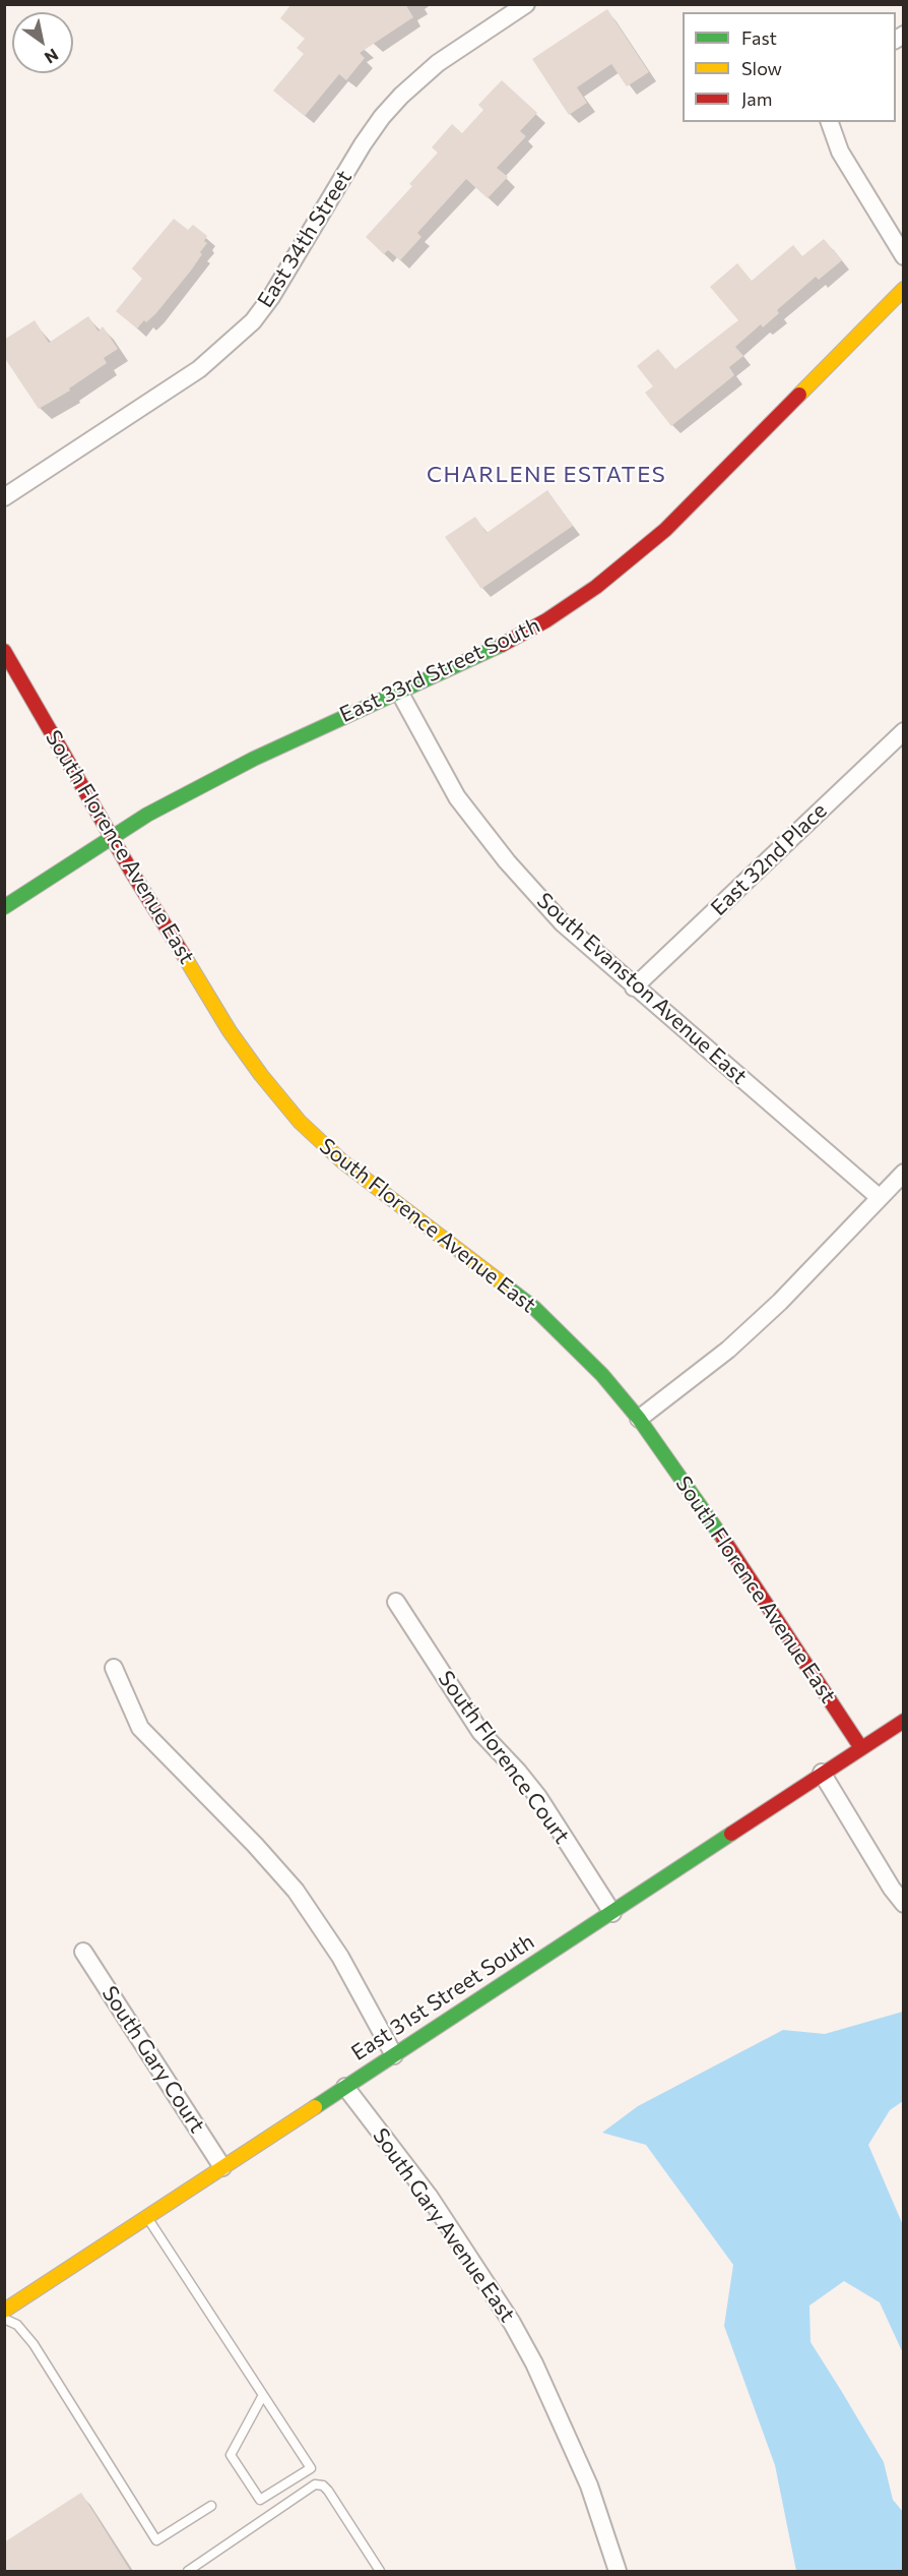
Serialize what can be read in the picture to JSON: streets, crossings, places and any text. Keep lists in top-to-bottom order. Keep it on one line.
{"streets":{"street":["East 34th Street","East 33rd Street South","South Florence Avenue East","East 32nd Place","South Evanston Avenue East","South Florence Court","East 31st Street South","South Gary Court","South Gary Avenue East"]},"crossings":[["East 33rd Street South","South Florence Avenue East"],["East 33rd Street South","South Evanston Avenue East"],["South Florence Avenue East","East 31st Street South"],["East 32nd Place","South Evanston Avenue East"],["South Florence Court","East 31st Street South"],["East 31st Street South","South Gary Court"],["East 31st Street South","South Gary Avenue East"]],"districts":["CHARLENE ESTATES"],"legend":["Fast","Slow","Jam"],"north":"bottom right"}
